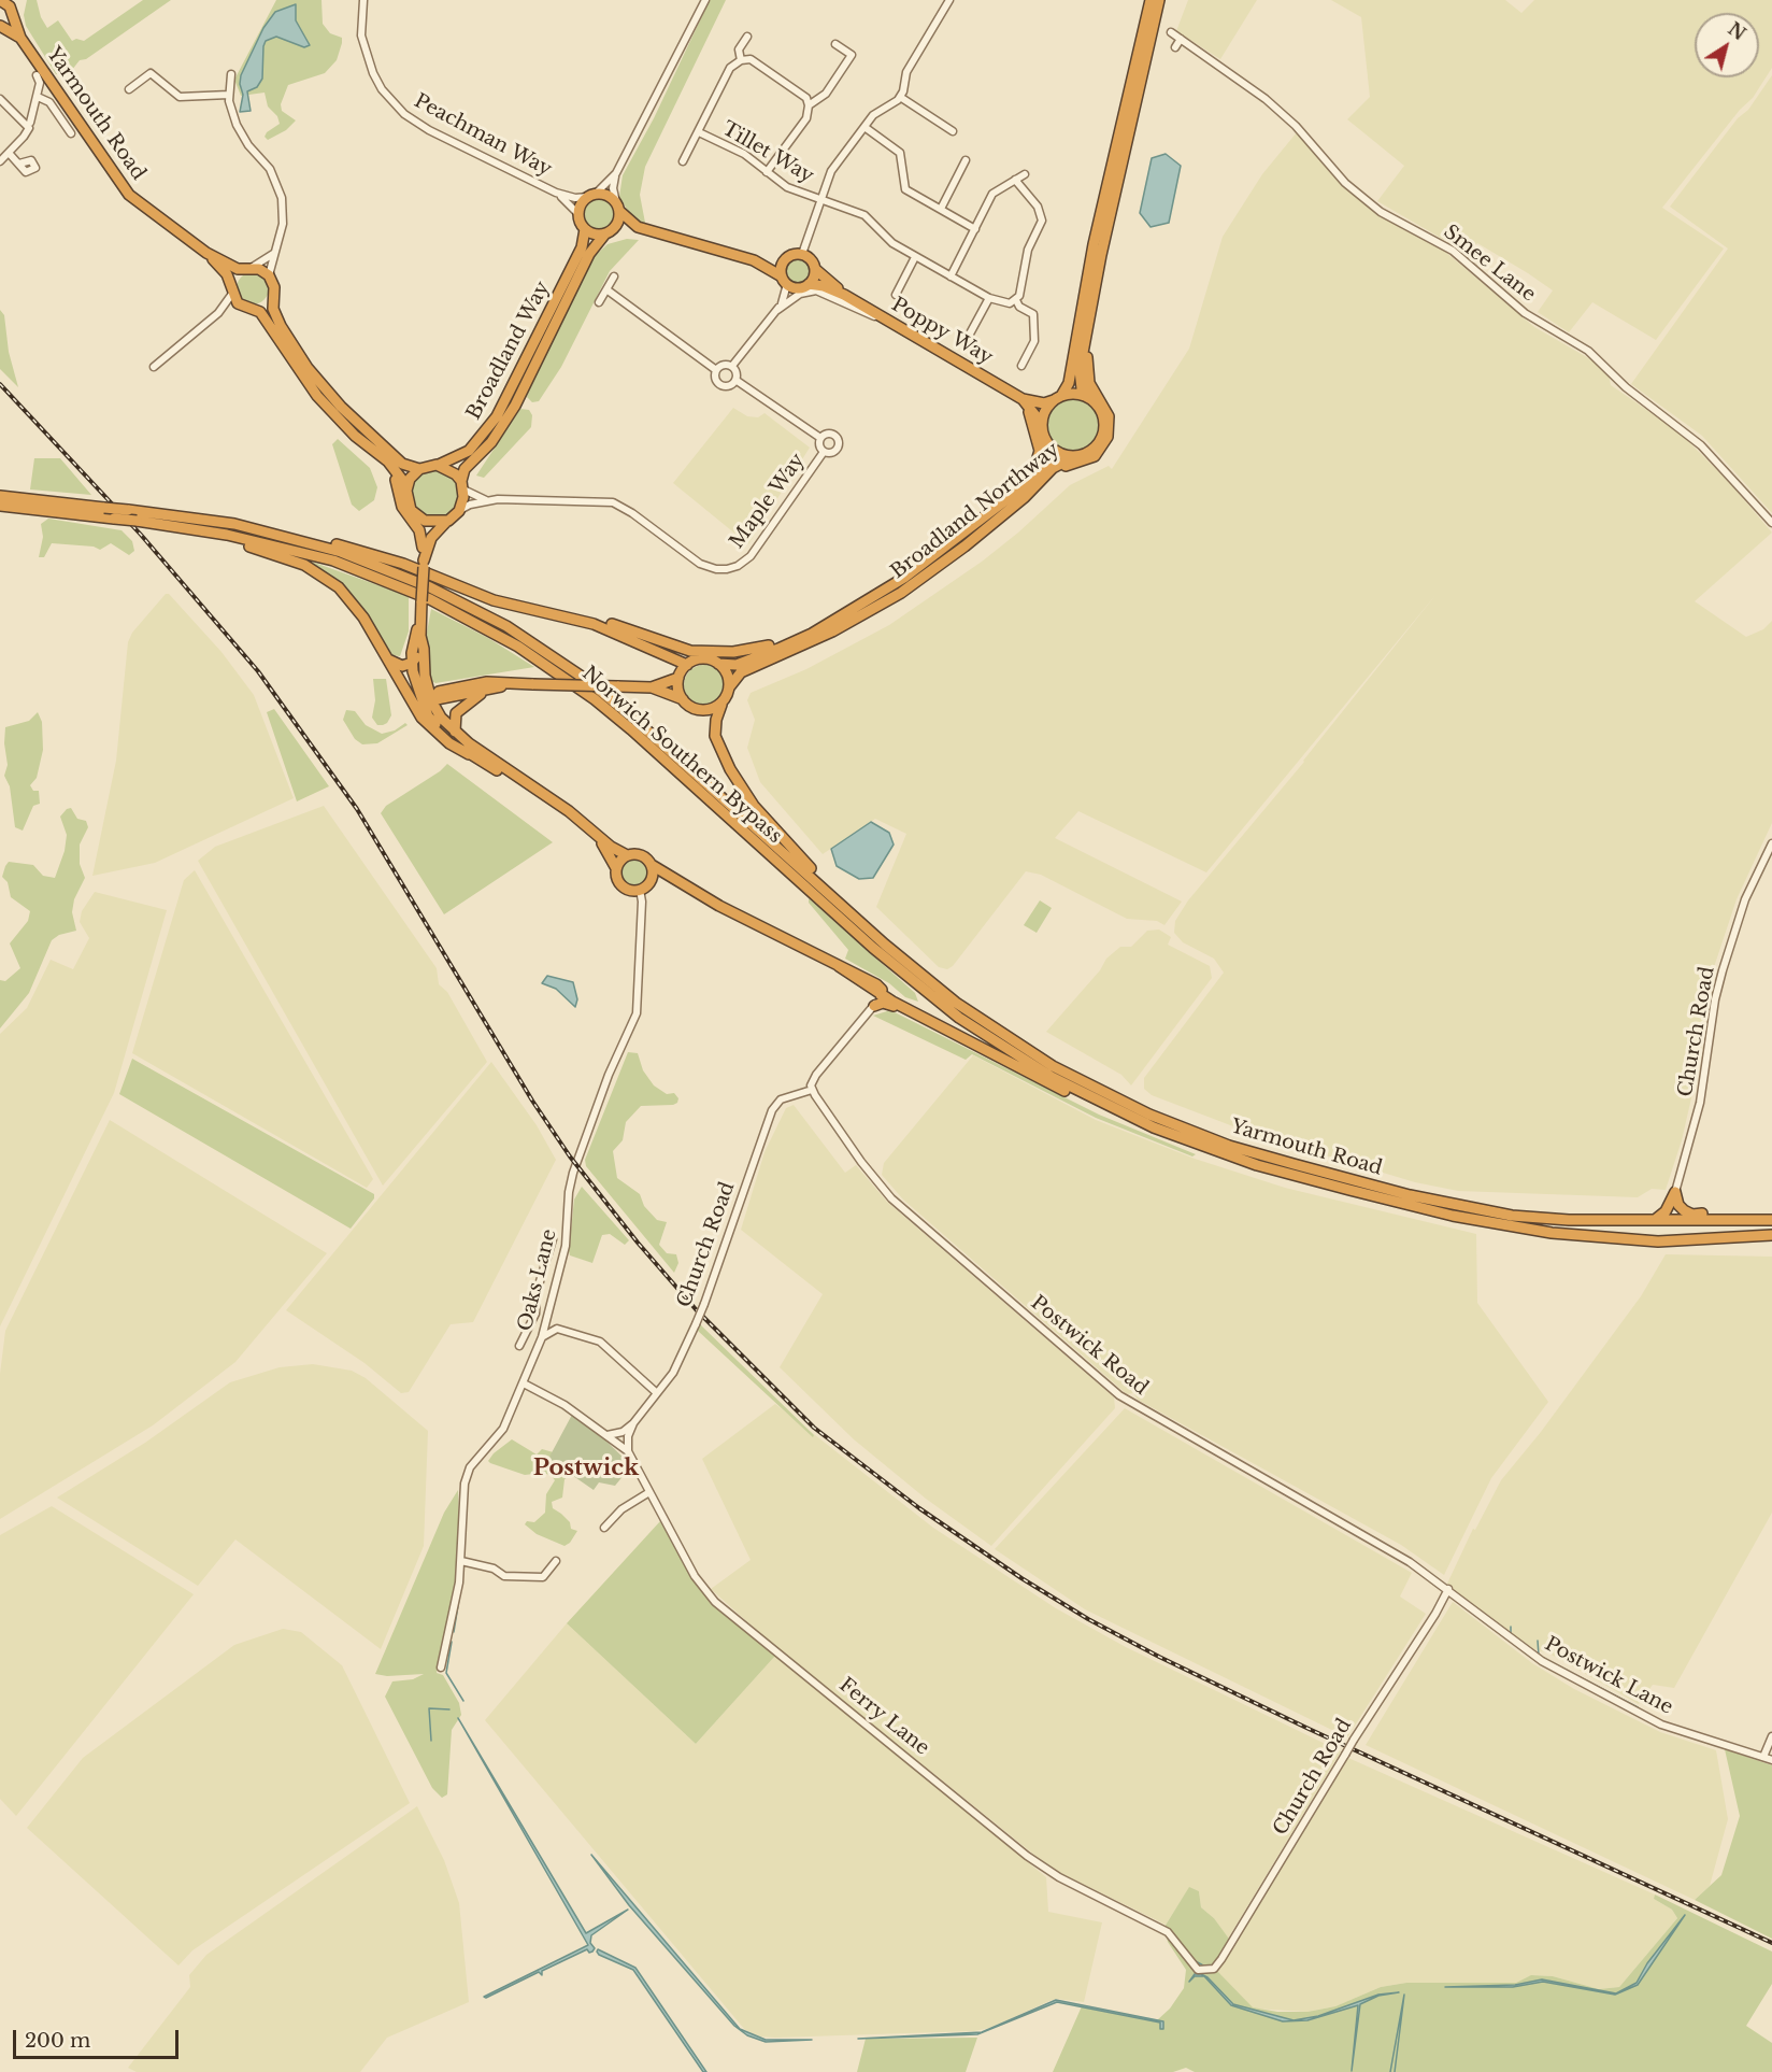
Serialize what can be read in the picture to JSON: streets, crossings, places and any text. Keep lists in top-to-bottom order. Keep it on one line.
{"streets":{"highway":["Yarmouth Road","Poppy Way","Broadland Way","Broadland Northway","Norwich Southern Bypass"],"street":["Peachman Way","Tillet Way","Smee Lane","Maple Way","Church Road","Oaks Lane","Postwick Road","Postwick Lane","Ferry Lane"]},"crossings":[["Yarmouth Road","Norwich Southern Bypass"],["Peachman Way","Broadland Way"],["Poppy Way","Broadland Northway"],["Broadland Way","Maple Way"],["Church Road","Postwick Road"],["Church Road","Postwick Lane"],["Church Road","Ferry Lane"],["Postwick Road","Postwick Lane"]],"districts":["Postwick"],"scale_bar":"200 m","north":"top right"}
